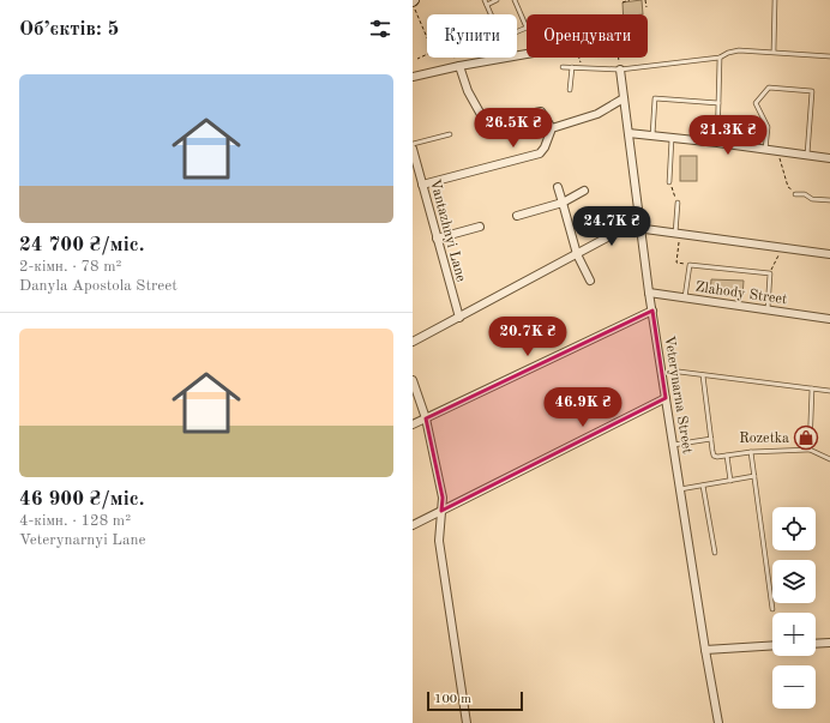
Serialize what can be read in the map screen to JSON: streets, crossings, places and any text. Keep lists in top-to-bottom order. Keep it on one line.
{"streets":{"street":["Vantazhnyi Lane","Zlahody Street","Veterynarna Street"]},"crossings":[["Zlahody Street","Veterynarna Street"]],"places":{"shop":["Rozetka"]},"scale_bar":"100 m","page":{"heading":"Об’єктів: 5","chip":["Купити","Орендувати"],"list":[{"name":"24 700 ₴/міс.","note":"2-кімн. · 78 m² · Danyla Apostola Street"},{"name":"46 900 ₴/міс.","note":"4-кімн. · 128 m² · Veterynarnyi Lane"}],"price":["26.5K ₴","21.3K ₴","24.7K ₴","20.7K ₴","46.9K ₴"],"map_buttons":["+","−"],"scale":"100 m"}}
